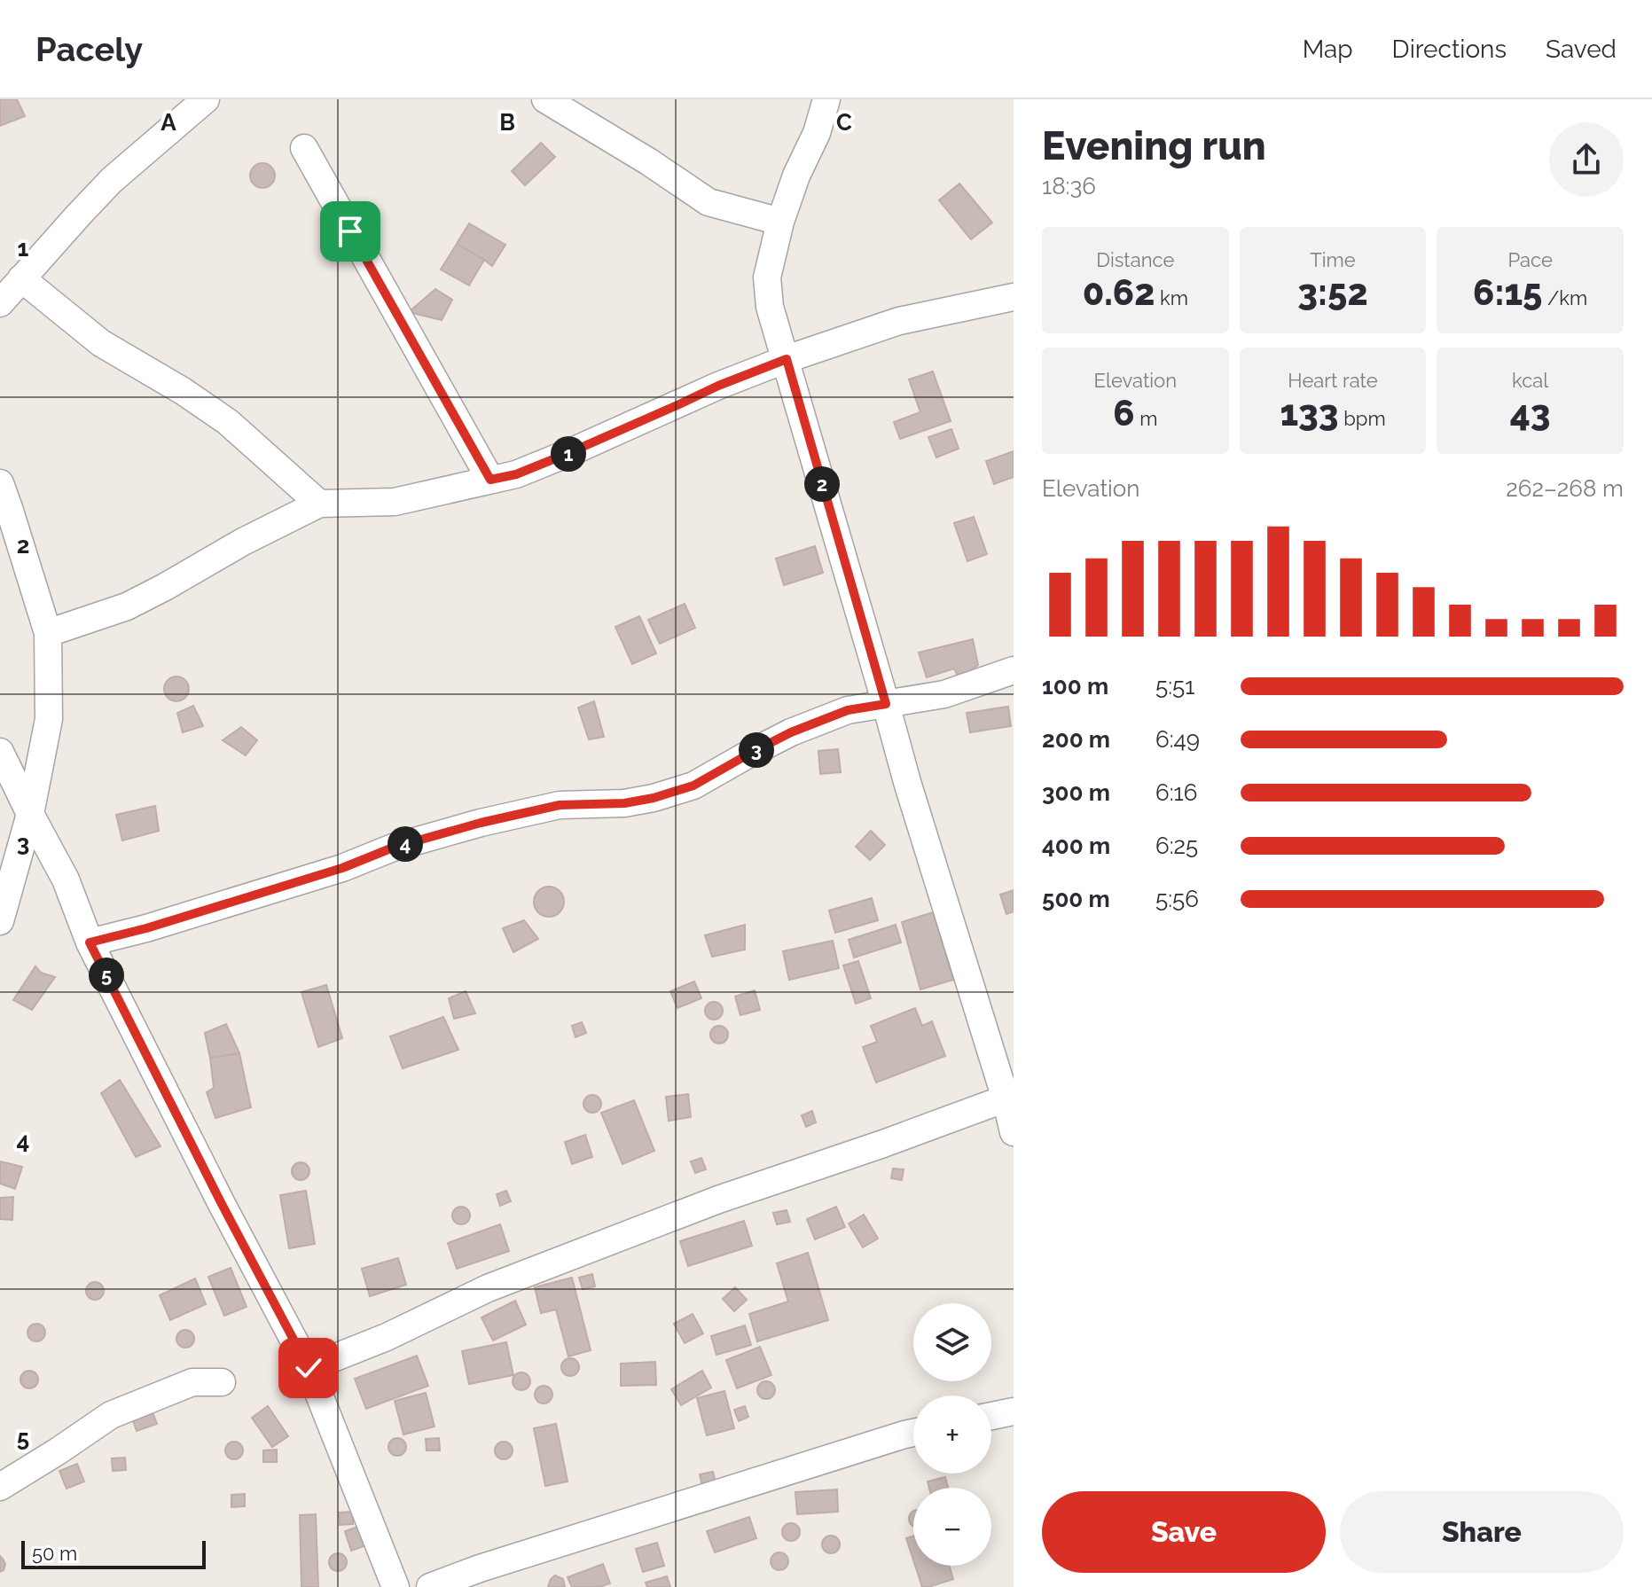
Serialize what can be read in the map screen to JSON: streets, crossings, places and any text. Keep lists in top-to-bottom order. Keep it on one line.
{"scale_bar":"50 m","page":{"header":"Pacely","nav":["Map","Directions","Saved"],"heading":["Evening run","18:36"],"stats":[["Distance","0.62 km"],["Time","3:52"],["Pace","6:15 /km"],["Elevation","6 m"],["Heart rate","133 bpm"],["kcal","43"]],"pins":["1","2","3","4","5"],"chart":["Elevation","262–268 m"],"list":[{"name":"100 m","note":"5:51"},{"name":"200 m","note":"6:49"},{"name":"300 m","note":"6:16"},{"name":"400 m","note":"6:25"},{"name":"500 m","note":"5:56"}],"map_buttons":["+","−"],"buttons":["Save","Share"],"scale":"50 m"},"grid":{"columns":["A","B","C"],"rows":["1","2","3","4","5"]}}
